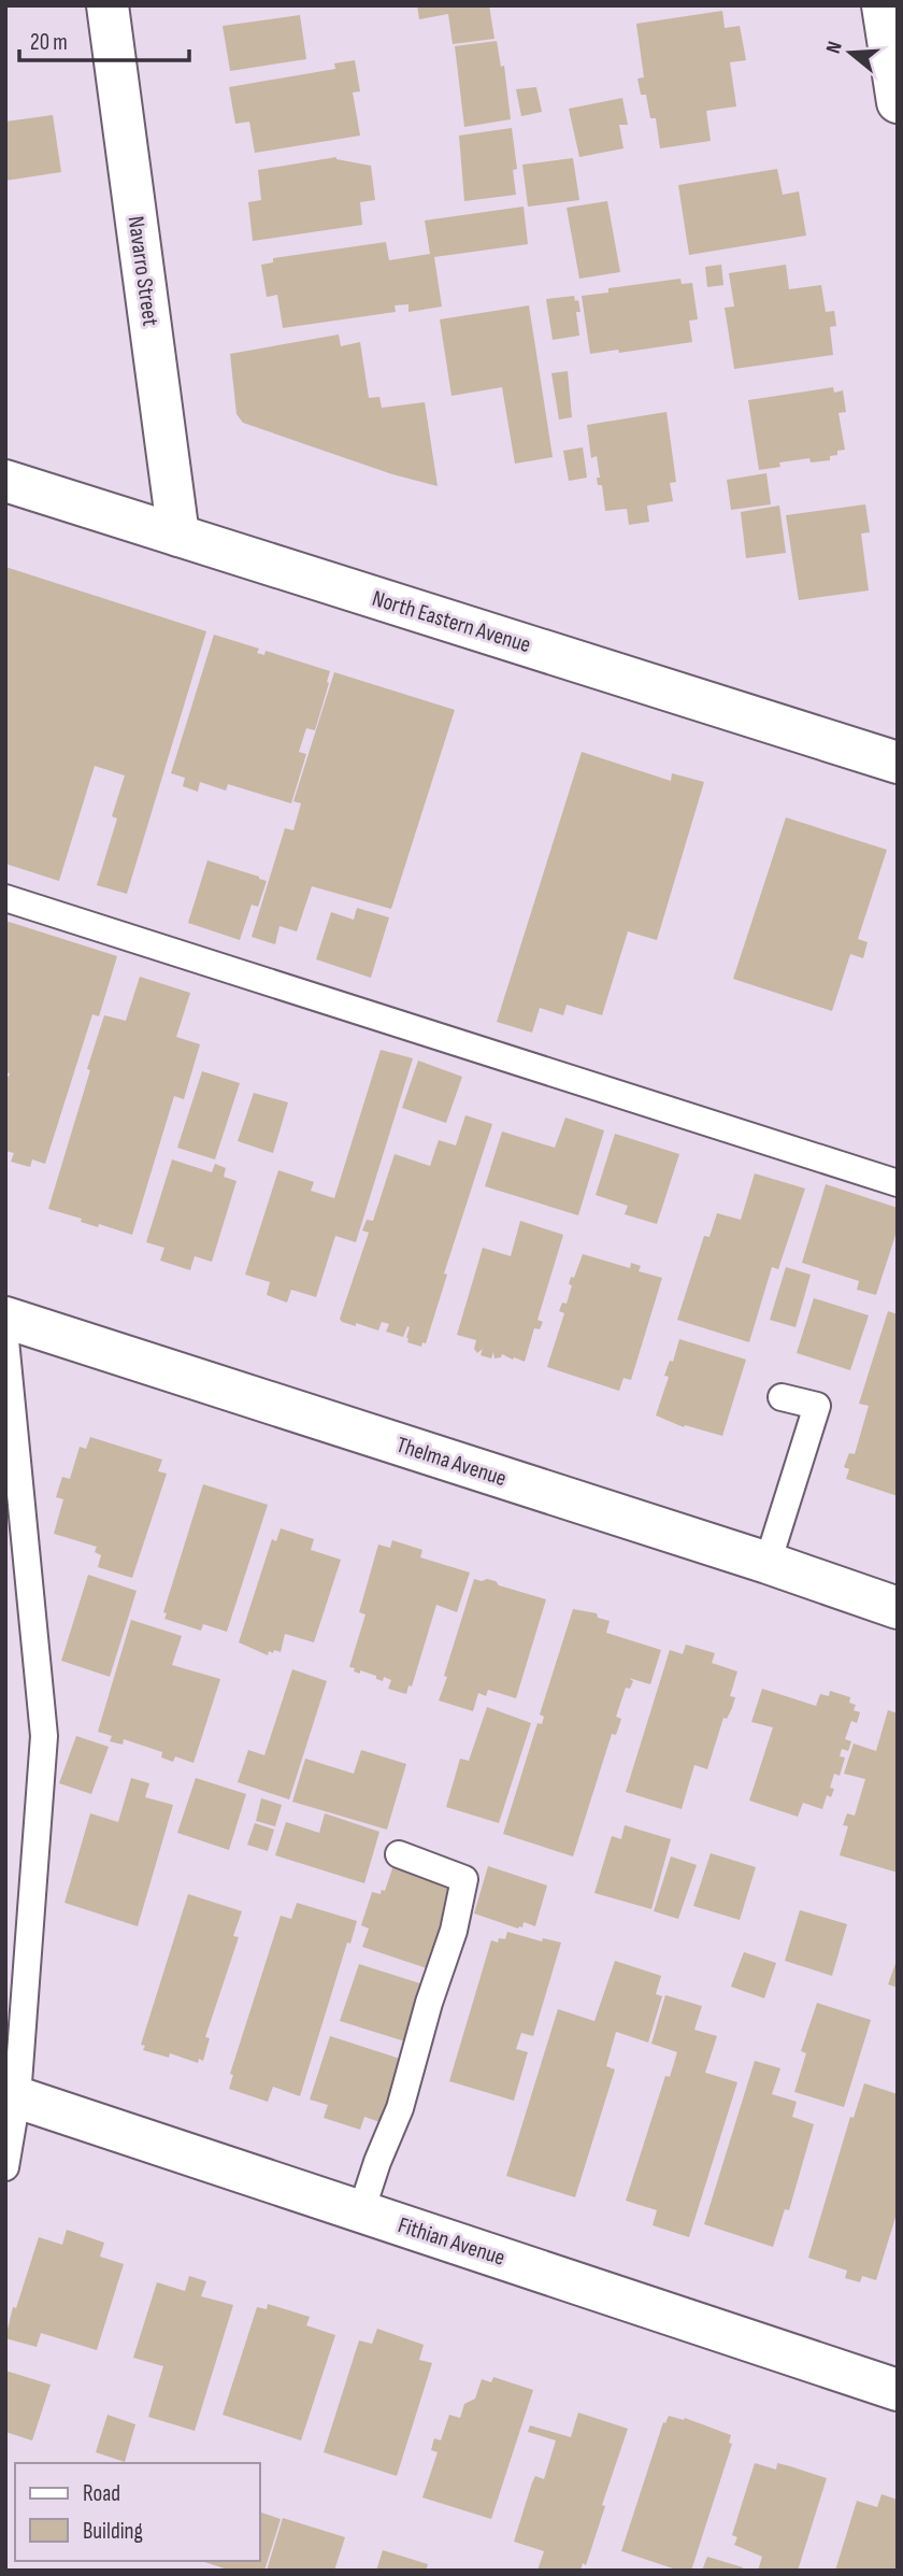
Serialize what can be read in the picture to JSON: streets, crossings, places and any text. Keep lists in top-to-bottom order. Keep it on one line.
{"streets":{"street":["Navarro Street","North Eastern Avenue","Thelma Avenue","Fithian Avenue"]},"crossings":[["Navarro Street","North Eastern Avenue"]],"legend":["Road","Building"],"scale_bar":"20 m","north":"left"}
